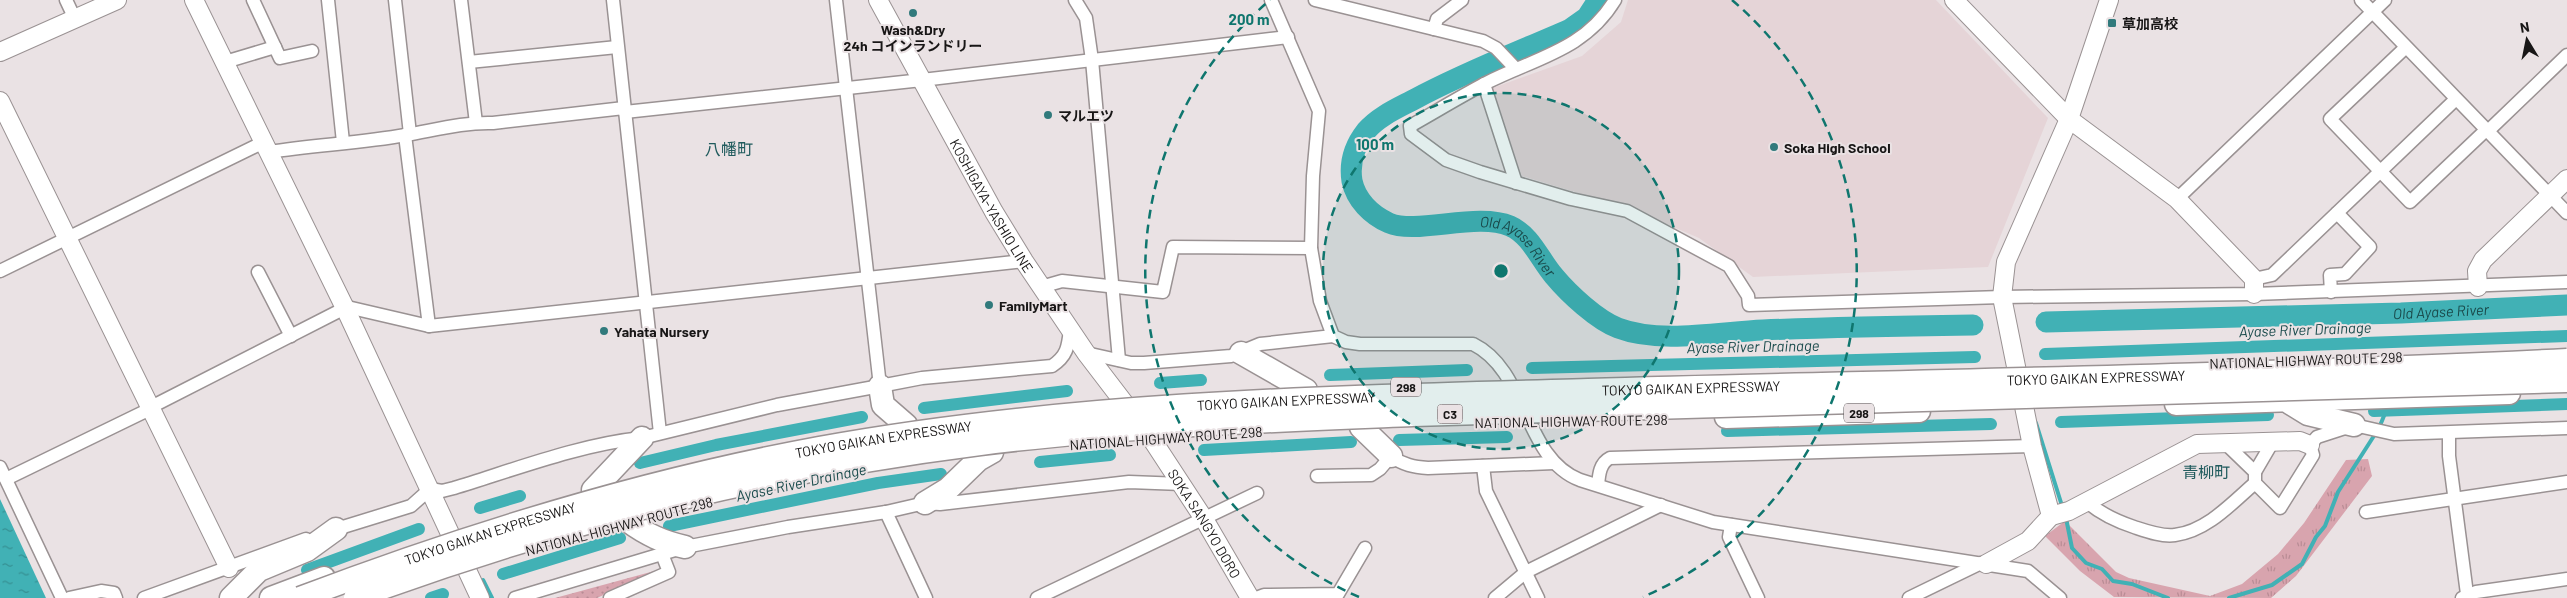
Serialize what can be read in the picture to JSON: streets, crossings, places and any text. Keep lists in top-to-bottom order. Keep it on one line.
{"streets":{"highway":["NATIONAL HIGHWAY ROUTE 298","TOKYO GAIKAN EXPRESSWAY","298","C3"],"street":["KOSHIGAYA-YASHIO LINE","SOKA SANGYO DORO"]},"crossings":[["KOSHIGAYA-YASHIO LINE","NATIONAL HIGHWAY ROUTE 298"],["KOSHIGAYA-YASHIO LINE","SOKA SANGYO DORO"],["NATIONAL HIGHWAY ROUTE 298","SOKA SANGYO DORO"]],"districts":["八幡町","青柳町"],"water":["Old Ayase River","Ayase River Drainage"],"places":{"other":["Wash&Dry 24h コインランドリー","マルエツ","Soka High School","FamilyMart","Yahata Nursery"],"transit":["草加高校"]},"north":"top","rings":["200 m","100 m"]}
